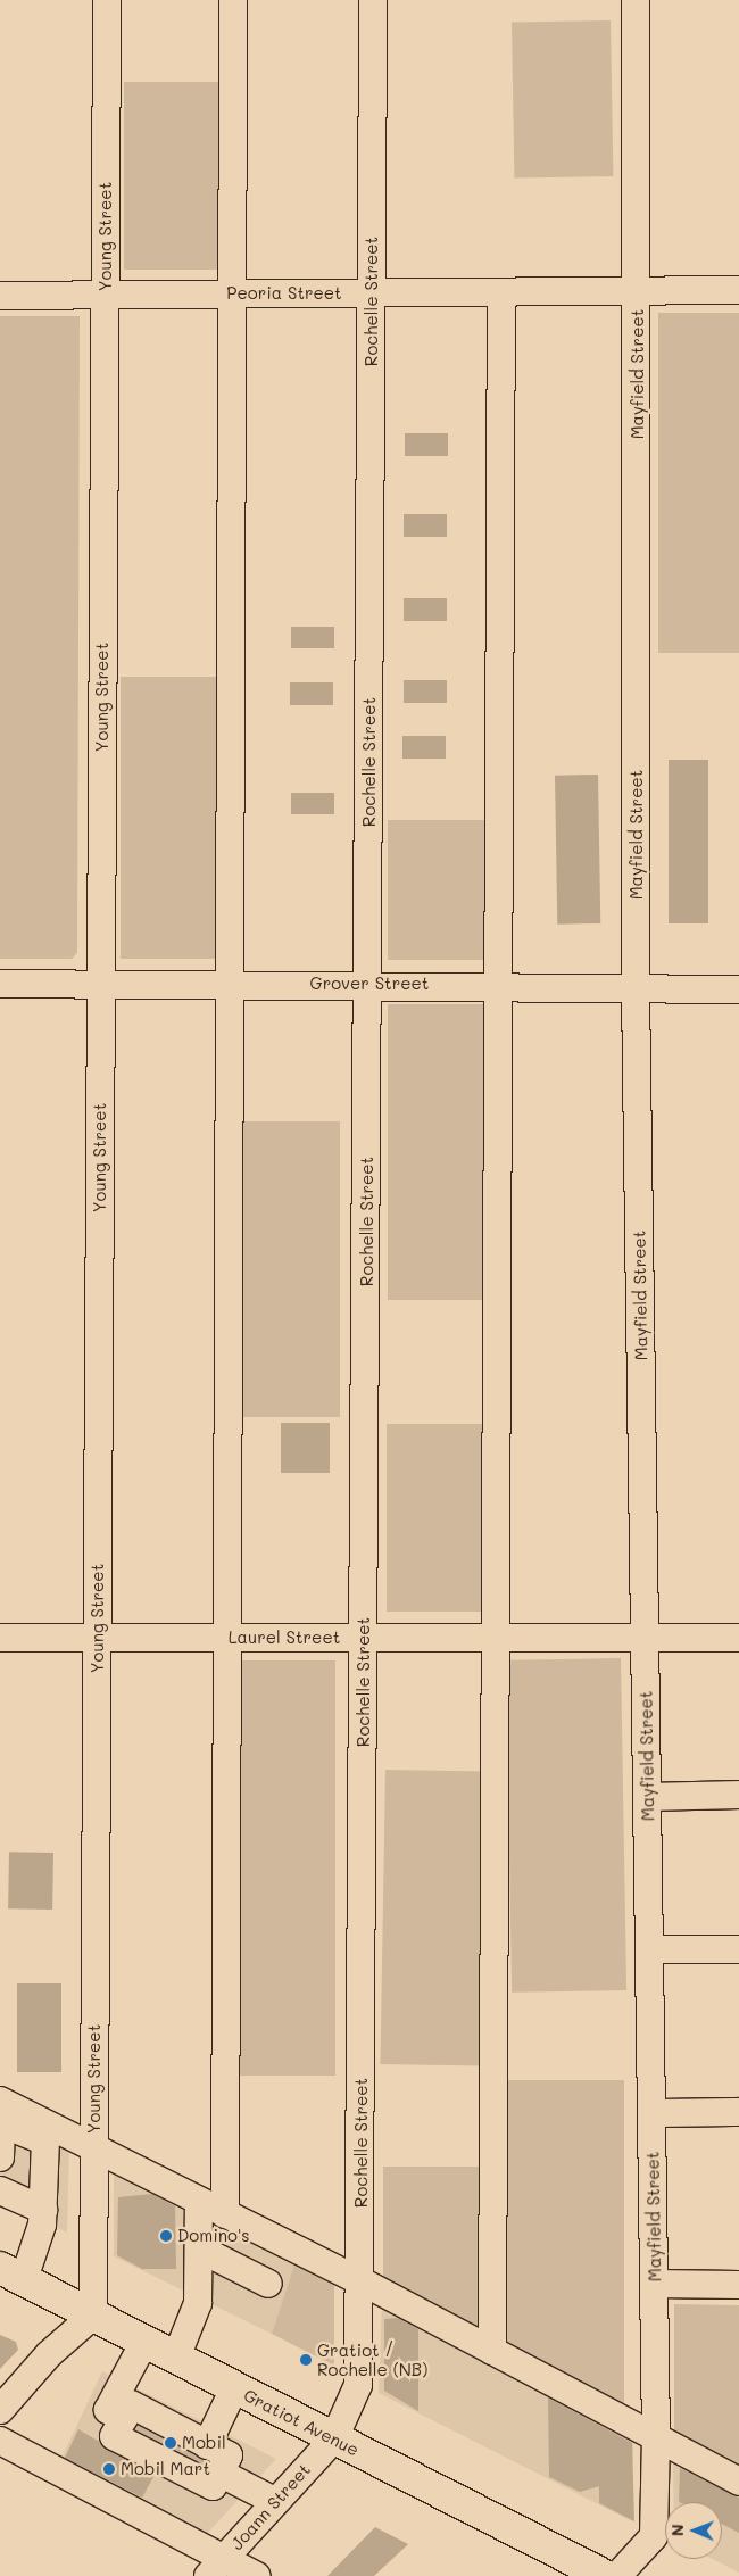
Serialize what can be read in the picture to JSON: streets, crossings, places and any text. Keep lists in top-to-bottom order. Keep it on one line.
{"streets":{"main road":["Gratiot Avenue"],"street":["Young Street","Peoria Street","Rochelle Street","Mayfield Street","Grover Street","Laurel Street","Joann Street"]},"crossings":[["Young Street","Peoria Street"],["Young Street","Grover Street"],["Young Street","Laurel Street"],["Young Street","Gratiot Avenue"],["Peoria Street","Rochelle Street"],["Peoria Street","Mayfield Street"],["Rochelle Street","Grover Street"],["Rochelle Street","Laurel Street"],["Rochelle Street","Gratiot Avenue"],["Rochelle Street","Joann Street"],["Mayfield Street","Grover Street"],["Mayfield Street","Laurel Street"],["Gratiot Avenue","Joann Street"]],"places":["Domino's","Gratiot / Rochelle (NB)","Mobil","Mobil Mart"],"north":"left"}
